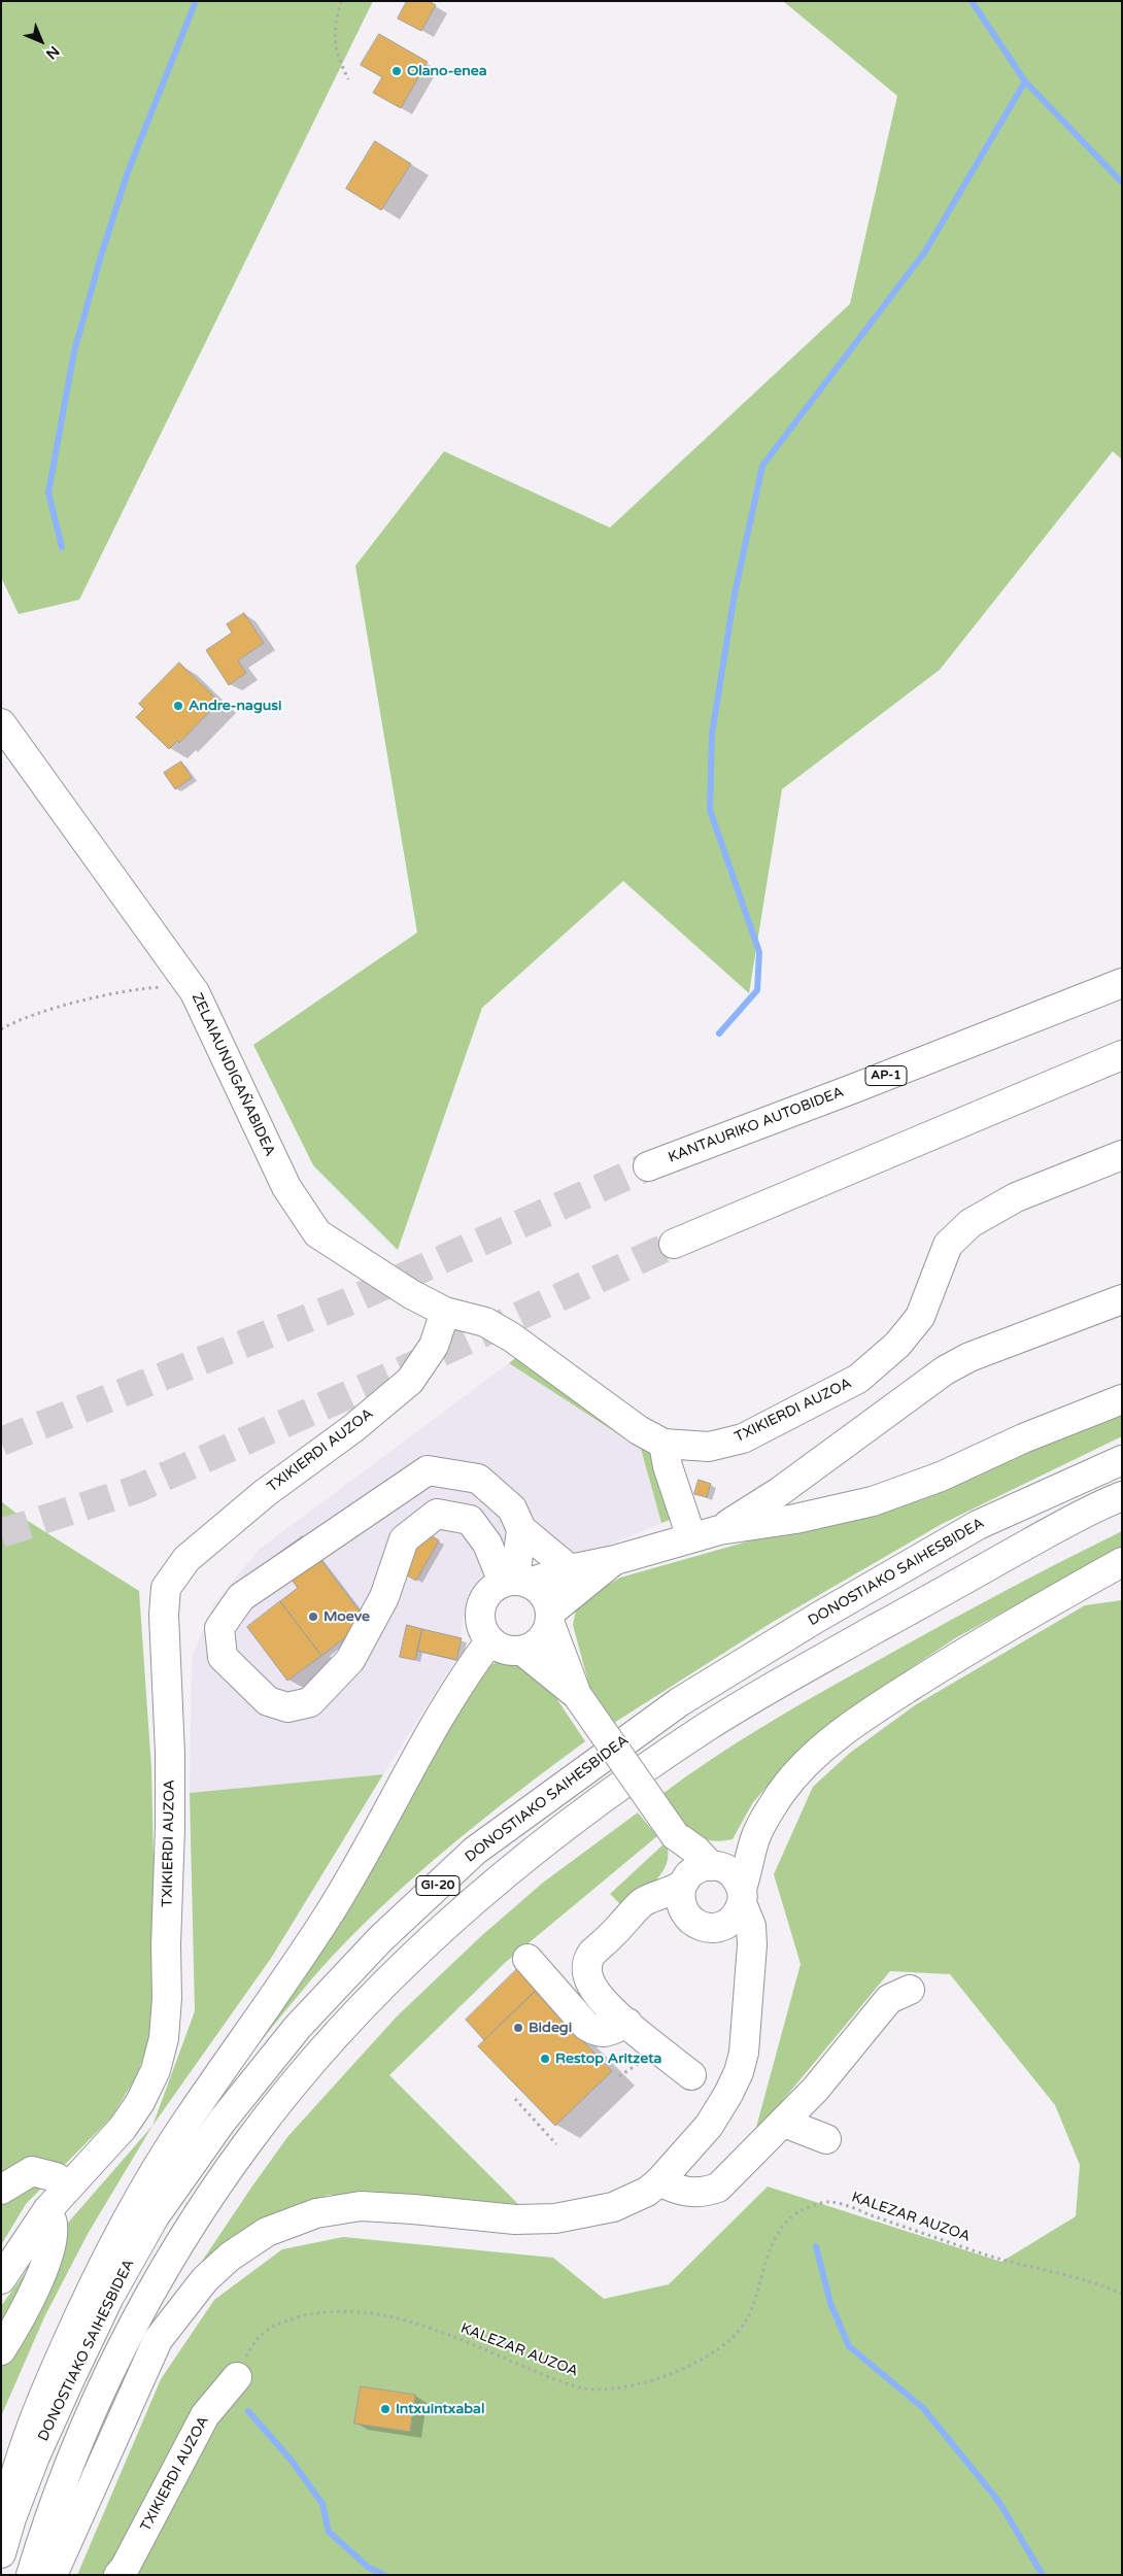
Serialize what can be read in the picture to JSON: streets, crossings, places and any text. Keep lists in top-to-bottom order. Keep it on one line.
{"streets":{"main road":["ZELAIAUNDIGAÑABIDEA","AP-1","KANTAURIKO AUTOBIDEA","TXIKIERDI AUZOA","DONOSTIAKO SAIHESBIDEA","GI-20"],"path":["KALEZAR AUZOA"]},"crossings":[["ZELAIAUNDIGAÑABIDEA","TXIKIERDI AUZOA"],["TXIKIERDI AUZOA","KALEZAR AUZOA"]],"places":["Olano-enea","Andre-nagusi","Moeve","Bidegi","Restop Aritzeta","Intxuintxabal"],"north":"bottom right"}
